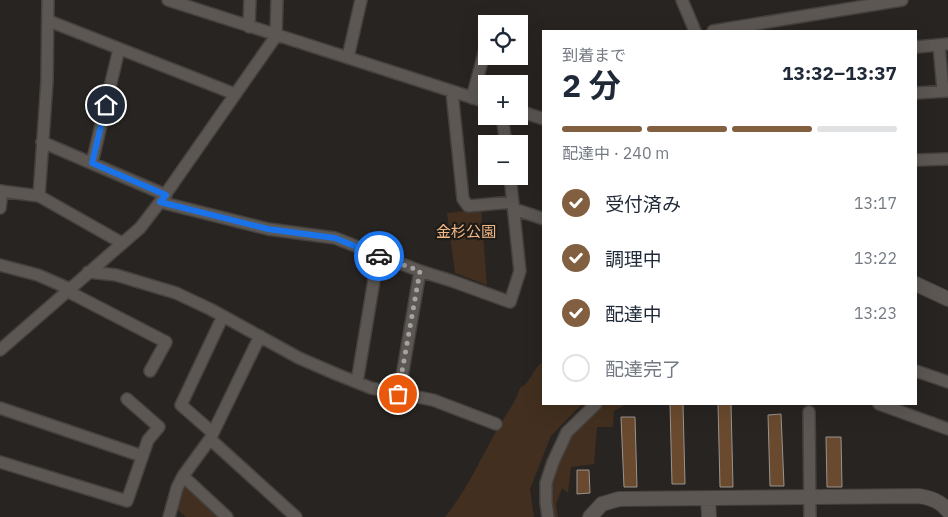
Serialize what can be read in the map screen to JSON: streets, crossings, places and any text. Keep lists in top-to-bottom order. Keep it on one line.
{"parks":["金杉公園"],"page":{"map_buttons":["+","−"],"heading":["2 分","到着まで","13:32–13:37"],"bar":"配達中 · 240 m","list":[["受付済み","13:17"],["調理中","13:22"],["配達中","13:23"],"配達完了"]}}
